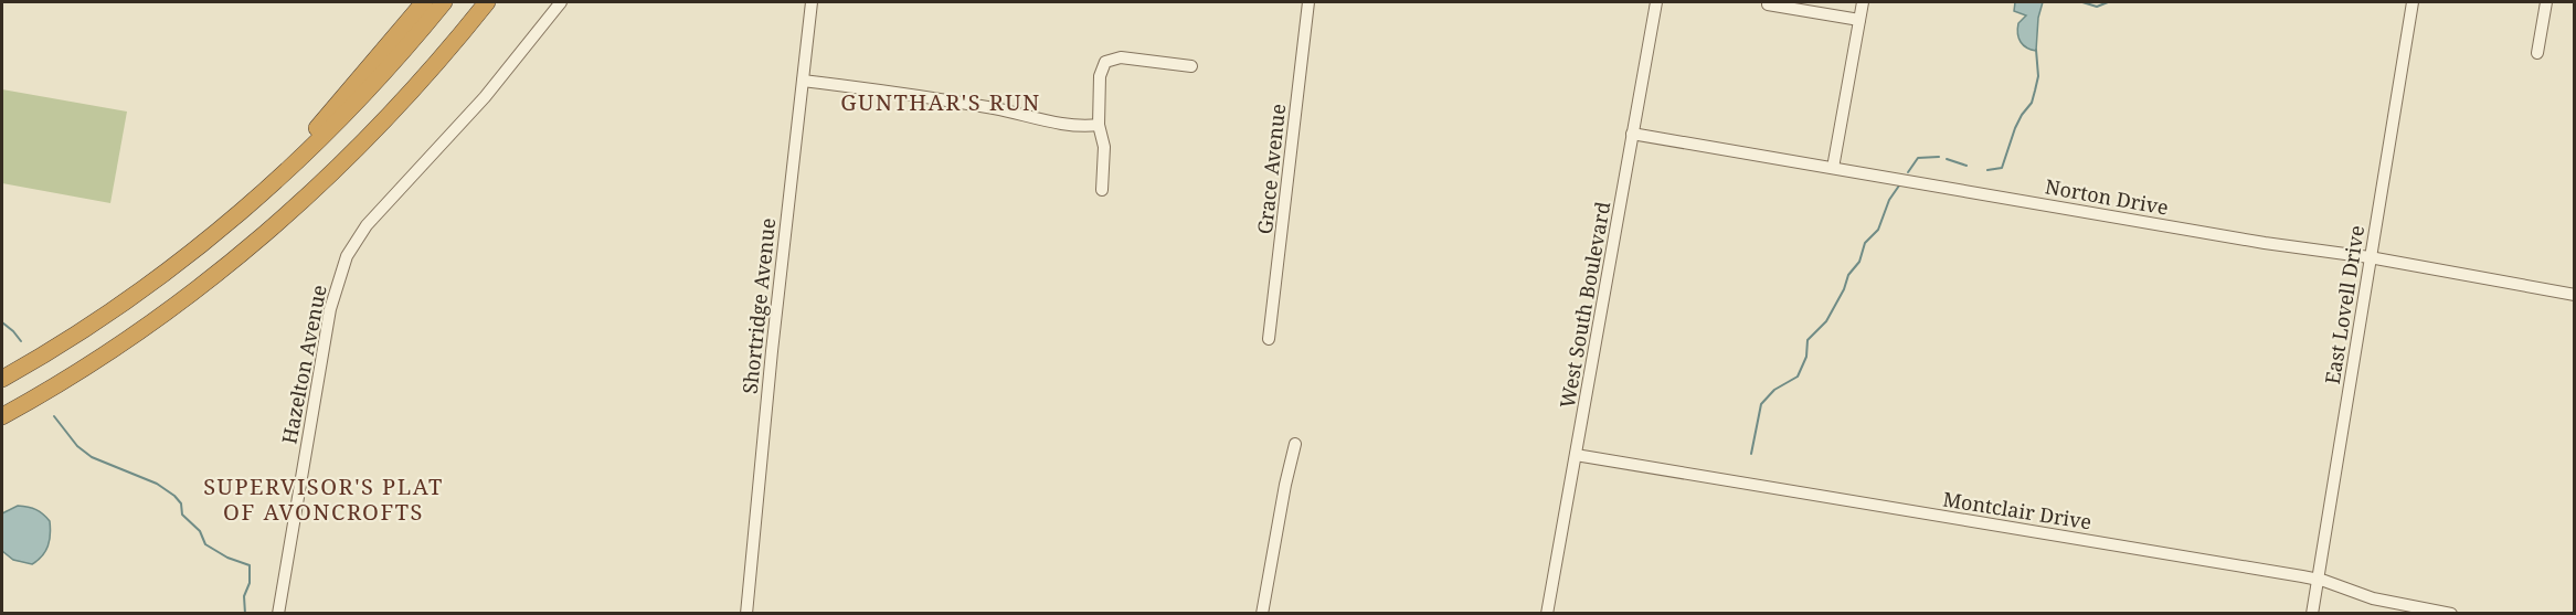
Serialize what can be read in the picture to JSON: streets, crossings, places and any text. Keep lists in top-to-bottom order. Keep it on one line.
{"streets":{"street":["Grace Avenue","Norton Drive","West South Boulevard","East Lovell Drive","Shortridge Avenue","Hazelton Avenue","Montclair Drive"]},"crossings":[["Norton Drive","West South Boulevard"],["Norton Drive","East Lovell Drive"],["West South Boulevard","Montclair Drive"],["East Lovell Drive","Montclair Drive"]],"districts":["GUNTHAR'S RUN","SUPERVISOR'S PLAT OF AVONCROFTS"]}
